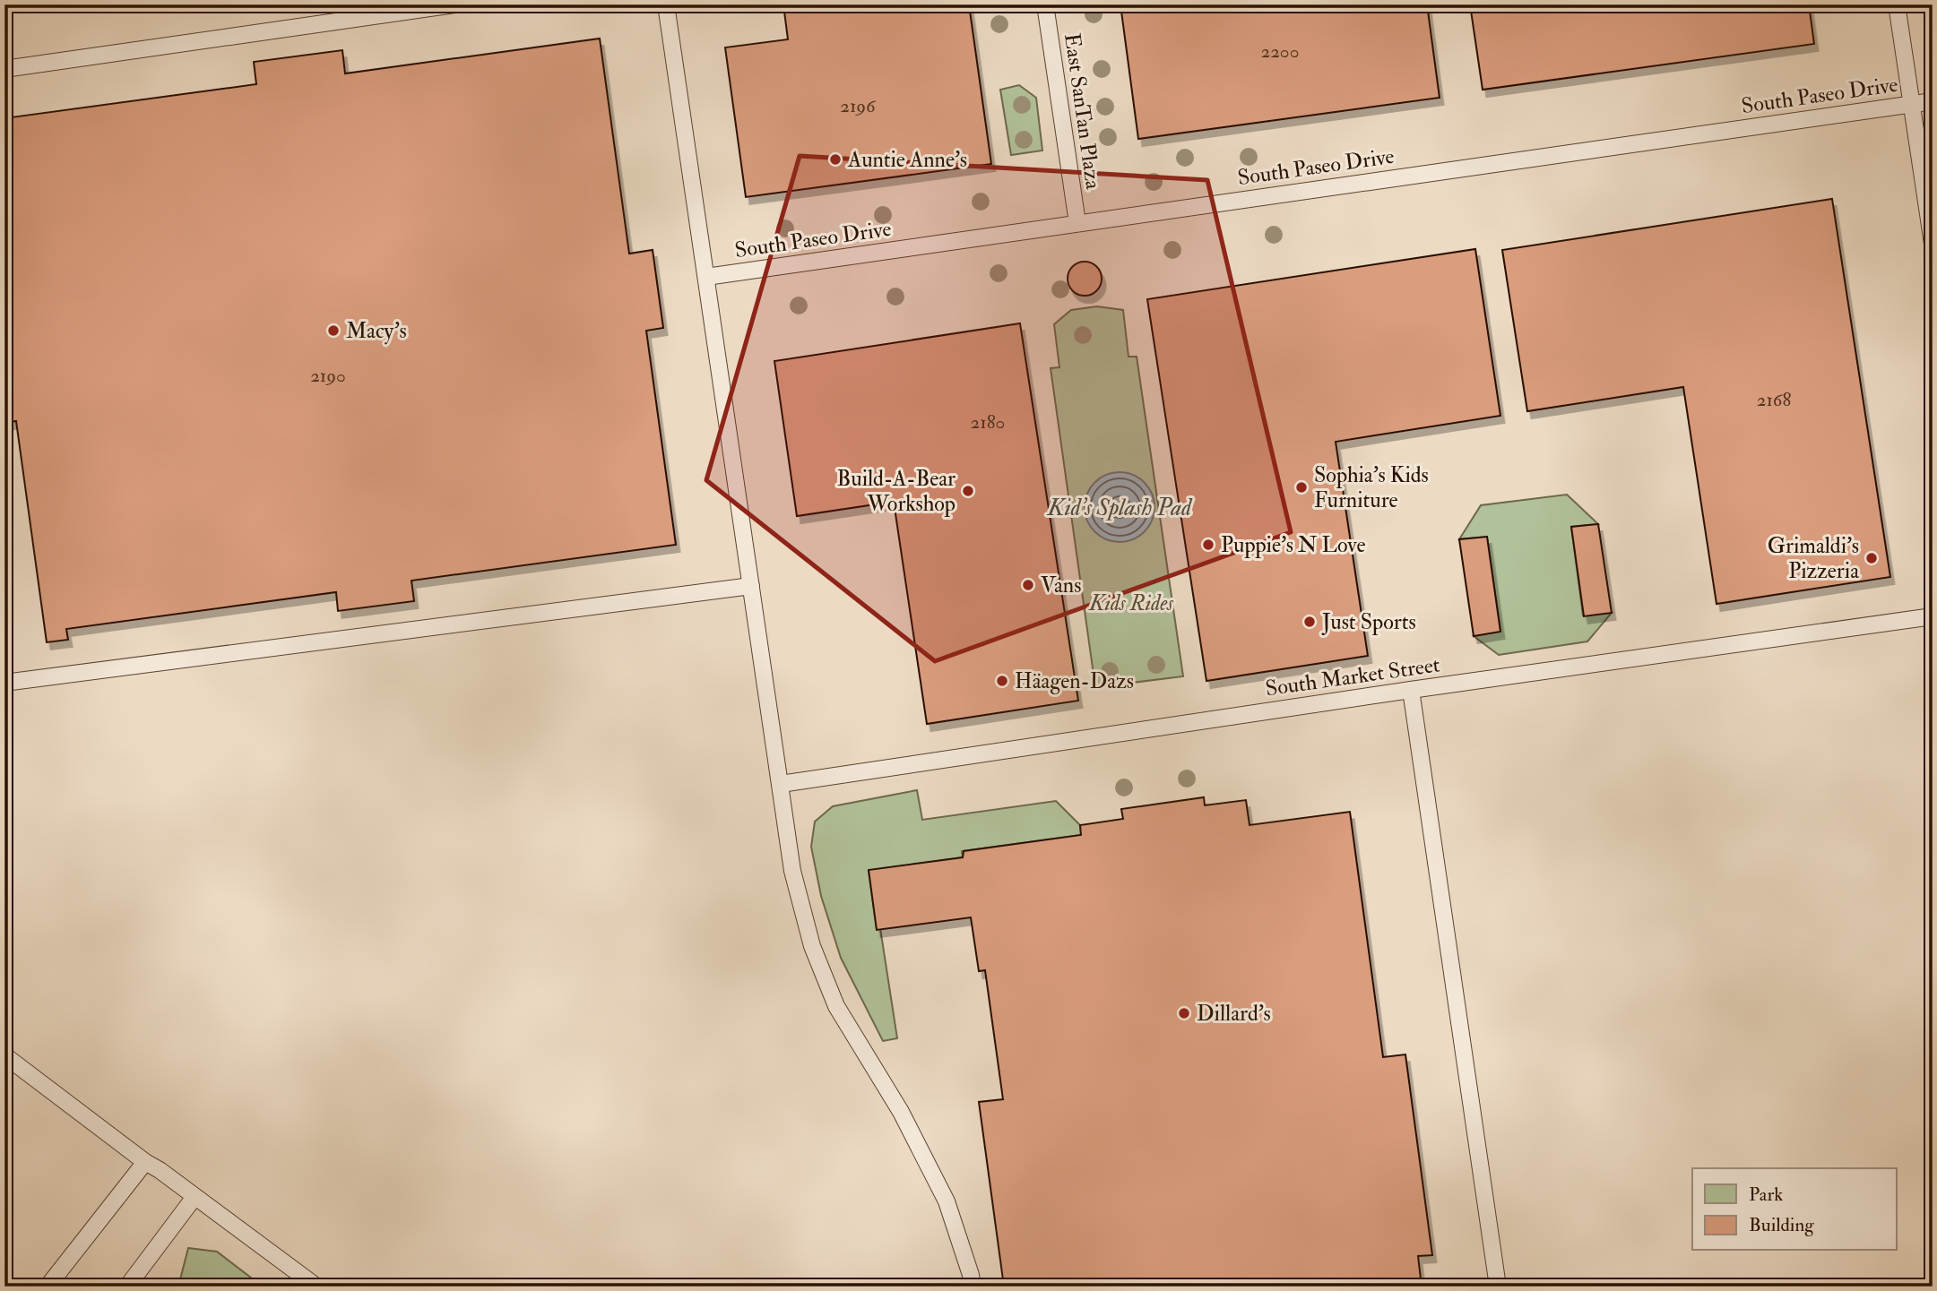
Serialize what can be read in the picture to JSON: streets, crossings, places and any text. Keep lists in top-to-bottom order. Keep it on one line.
{"streets":{"lane":["South Paseo Drive","East SanTan Plaza","South Market Street"]},"crossings":[["South Paseo Drive","East SanTan Plaza"]],"water":["Kid's Splash Pad"],"parks":["Kids Rides"],"places":["Auntie Anne's","Macy's","Sophia's Kids Furniture","Build-A-Bear Workshop","Puppie's N Love","Grimaldi's Pizzeria","Vans","Just Sports","Häagen-Dazs","Dillard's"],"house_numbers":["2200","2196","2190","2168","2180"],"legend":["Park","Building"]}
